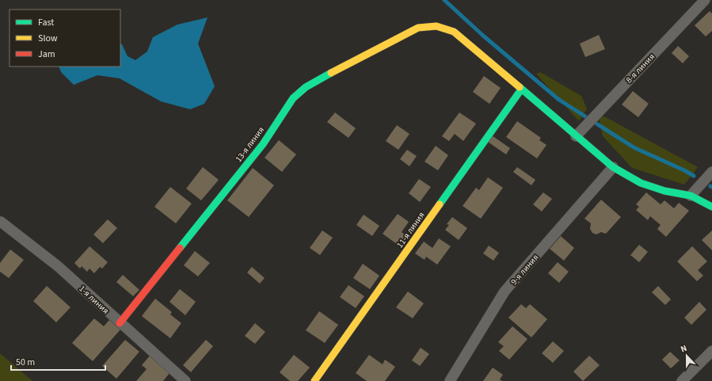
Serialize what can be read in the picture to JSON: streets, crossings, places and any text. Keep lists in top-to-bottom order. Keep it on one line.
{"streets":{"street":["8-я линия","13-я линия","11-я линия","9-я линия","1-я линия"]},"crossings":[["13-я линия","11-я линия"],["13-я линия","1-я линия"]],"legend":["Fast","Slow","Jam"],"scale_bar":"50 m","north":"top"}
